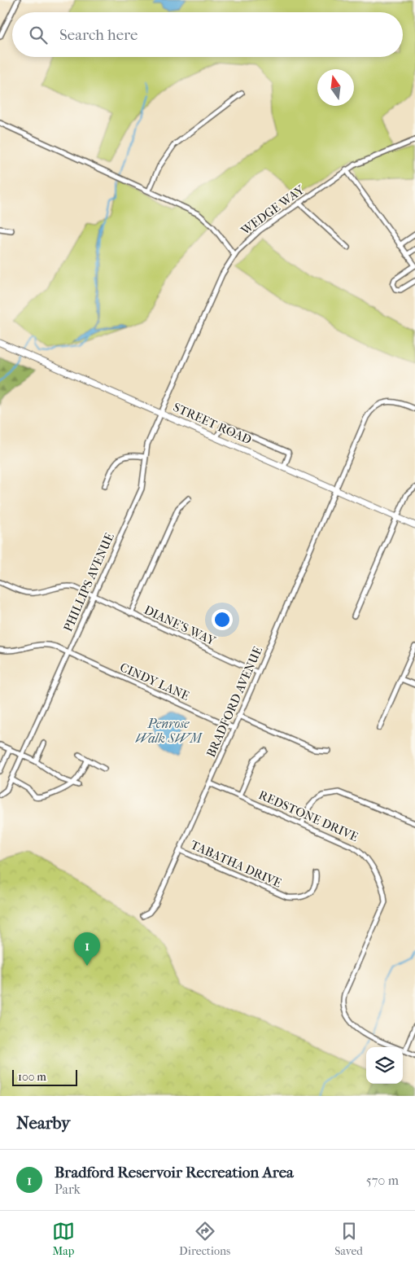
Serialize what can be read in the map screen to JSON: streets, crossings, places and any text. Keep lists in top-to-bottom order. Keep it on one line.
{"streets":{"main road":["STREET ROAD"],"street":["WEDGE WAY","PHILLIPS AVENUE","DIANE'S WAY","CINDY LANE","BRADFORD AVENUE","REDSTONE DRIVE","TABATHA DRIVE"]},"crossings":[["WEDGE WAY","STREET ROAD"],["WEDGE WAY","PHILLIPS AVENUE"],["STREET ROAD","PHILLIPS AVENUE"],["STREET ROAD","BRADFORD AVENUE"],["PHILLIPS AVENUE","DIANE'S WAY"],["PHILLIPS AVENUE","CINDY LANE"],["DIANE'S WAY","BRADFORD AVENUE"],["CINDY LANE","BRADFORD AVENUE"],["BRADFORD AVENUE","REDSTONE DRIVE"],["BRADFORD AVENUE","TABATHA DRIVE"]],"water":["Penrose Walk SWM"],"scale_bar":"100 m","north":"top","page":{"search":"Search here","pins":"1","scale":"100 m","heading":"Nearby","list":[{"mark":"1","name":"Bradford Reservoir Recreation Area","note":"Park","value":"570 m"}],"nav":["Map","Directions","Saved"]}}
